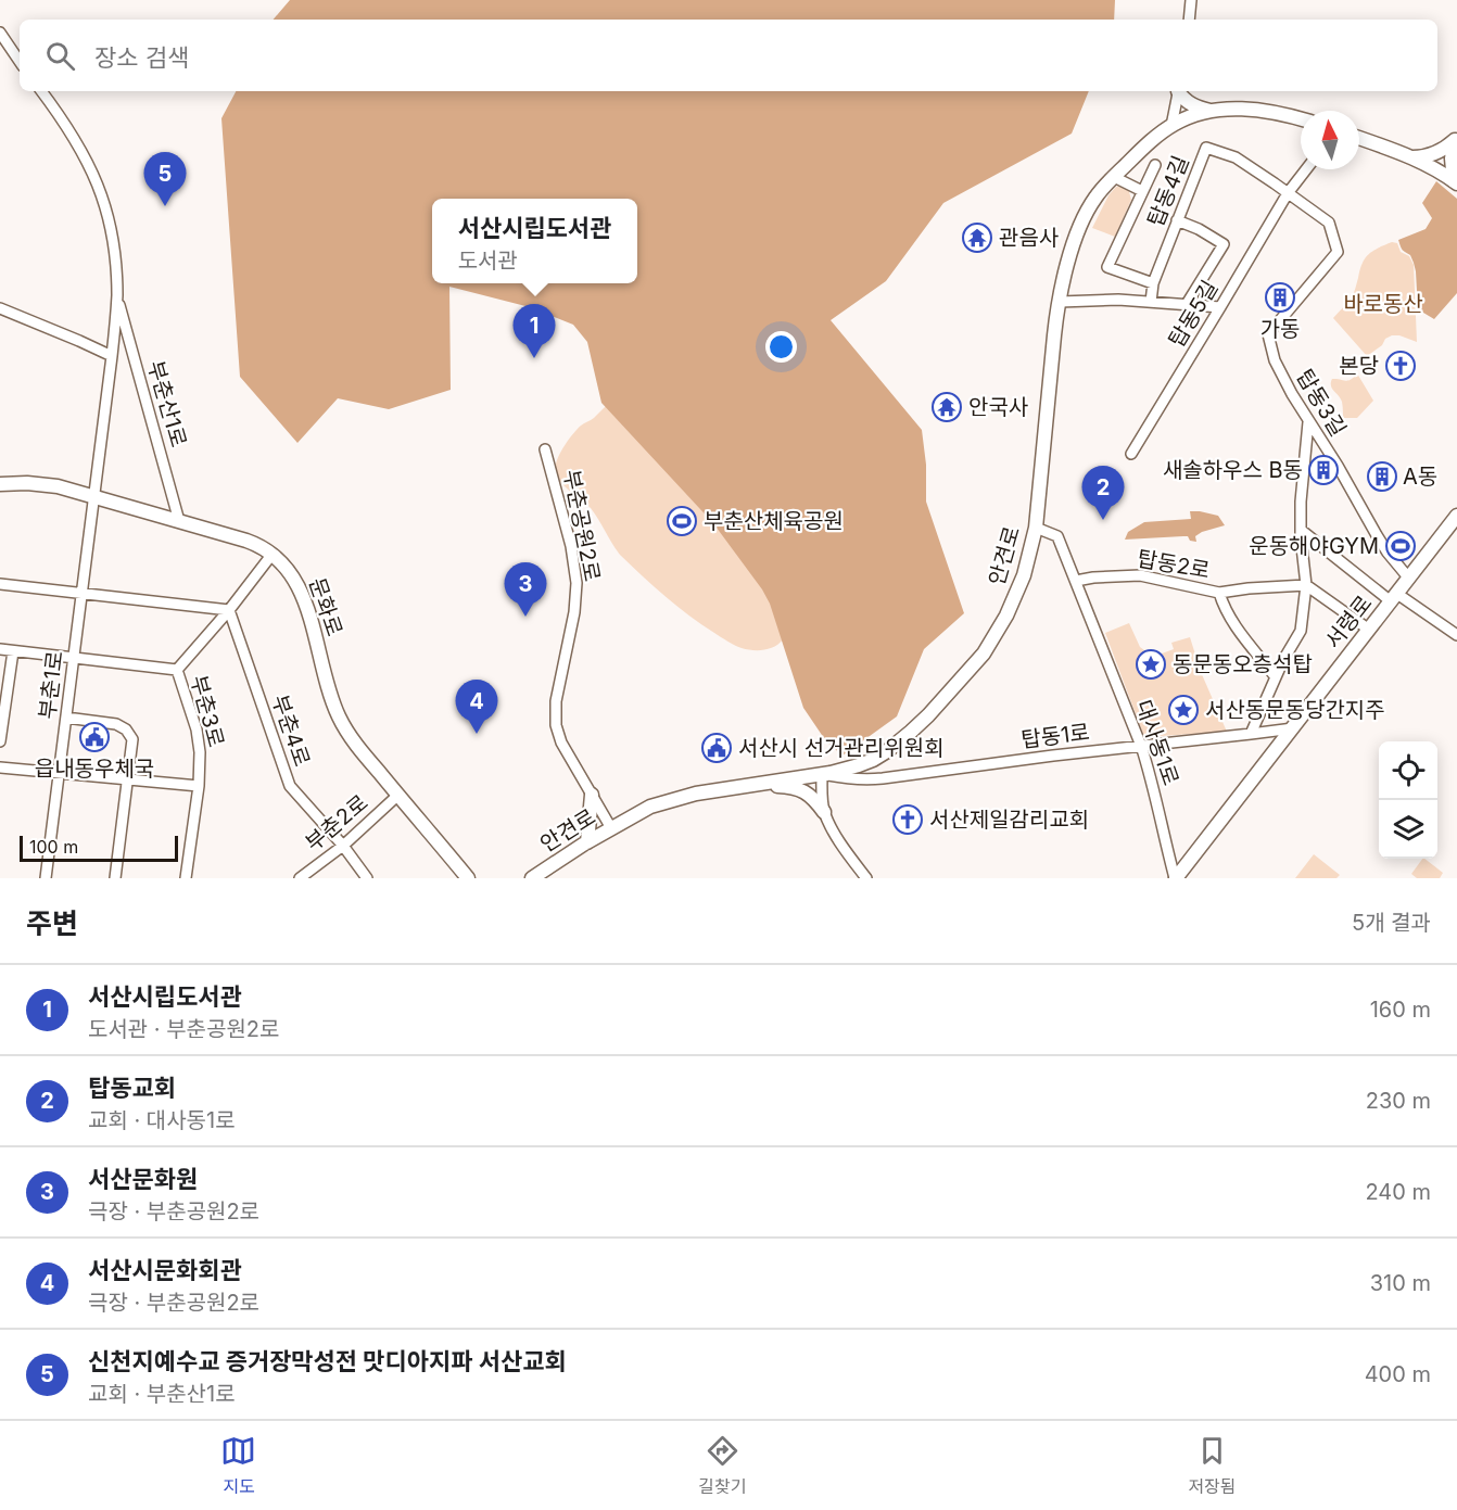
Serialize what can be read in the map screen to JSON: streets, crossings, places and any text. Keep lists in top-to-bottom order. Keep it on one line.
{"streets":{"street":["탑동4길","탑동5길","탑동3길","부춘산1로","부춘공원2로","안견로","탑동2로","문화로","서령로","부춘1로","부춘3로","부춘4로","탑동1로","대사동1로","부춘2로"]},"crossings":[["탑동4길","탑동5길"],["탑동4길","탑동3길"],["탑동5길","탑동3길"],["탑동3길","서령로"],["부춘산1로","문화로"],["부춘산1로","부춘1로"],["부춘공원2로","안견로"],["안견로","탑동1로"],["안견로","대사동1로"],["탑동2로","대사동1로"],["문화로","부춘1로"],["문화로","부춘2로"],["서령로","탑동1로"],["서령로","대사동1로"],["부춘1로","부춘3로"],["부춘3로","부춘4로"],["부춘4로","부춘2로"],["탑동1로","대사동1로"]],"parks":["바로동산"],"places":{"temple":["관음사","안국사"],"building":["가동","새솔하우스 B동","A동"],"church":["본당","서산제일감리교회"],"sports":["부춘산체육공원","운동해야GYM"],"place":["동문동오층석탑","서산동문동당간지주"],"public building":["읍내동우체국","서산시 선거관리위원회"]},"scale_bar":"100 m","north":"top","page":{"search":"장소 검색","pins":["5","1","2","3","4"],"popup":["서산시립도서관","도서관"],"scale":"100 m","heading":["주변","5개 결과"],"list":[{"mark":"1","name":"서산시립도서관","note":"도서관 · 부춘공원2로","value":"160 m"},{"mark":"2","name":"탑동교회","note":"교회 · 대사동1로","value":"230 m"},{"mark":"3","name":"서산문화원","note":"극장 · 부춘공원2로","value":"240 m"},{"mark":"4","name":"서산시문화회관","note":"극장 · 부춘공원2로","value":"310 m"},{"mark":"5","name":"신천지예수교 증거장막성전 맛디아지파 서산교회","note":"교회 · 부춘산1로","value":"400 m"}],"nav":["지도","길찾기","저장됨"]}}
